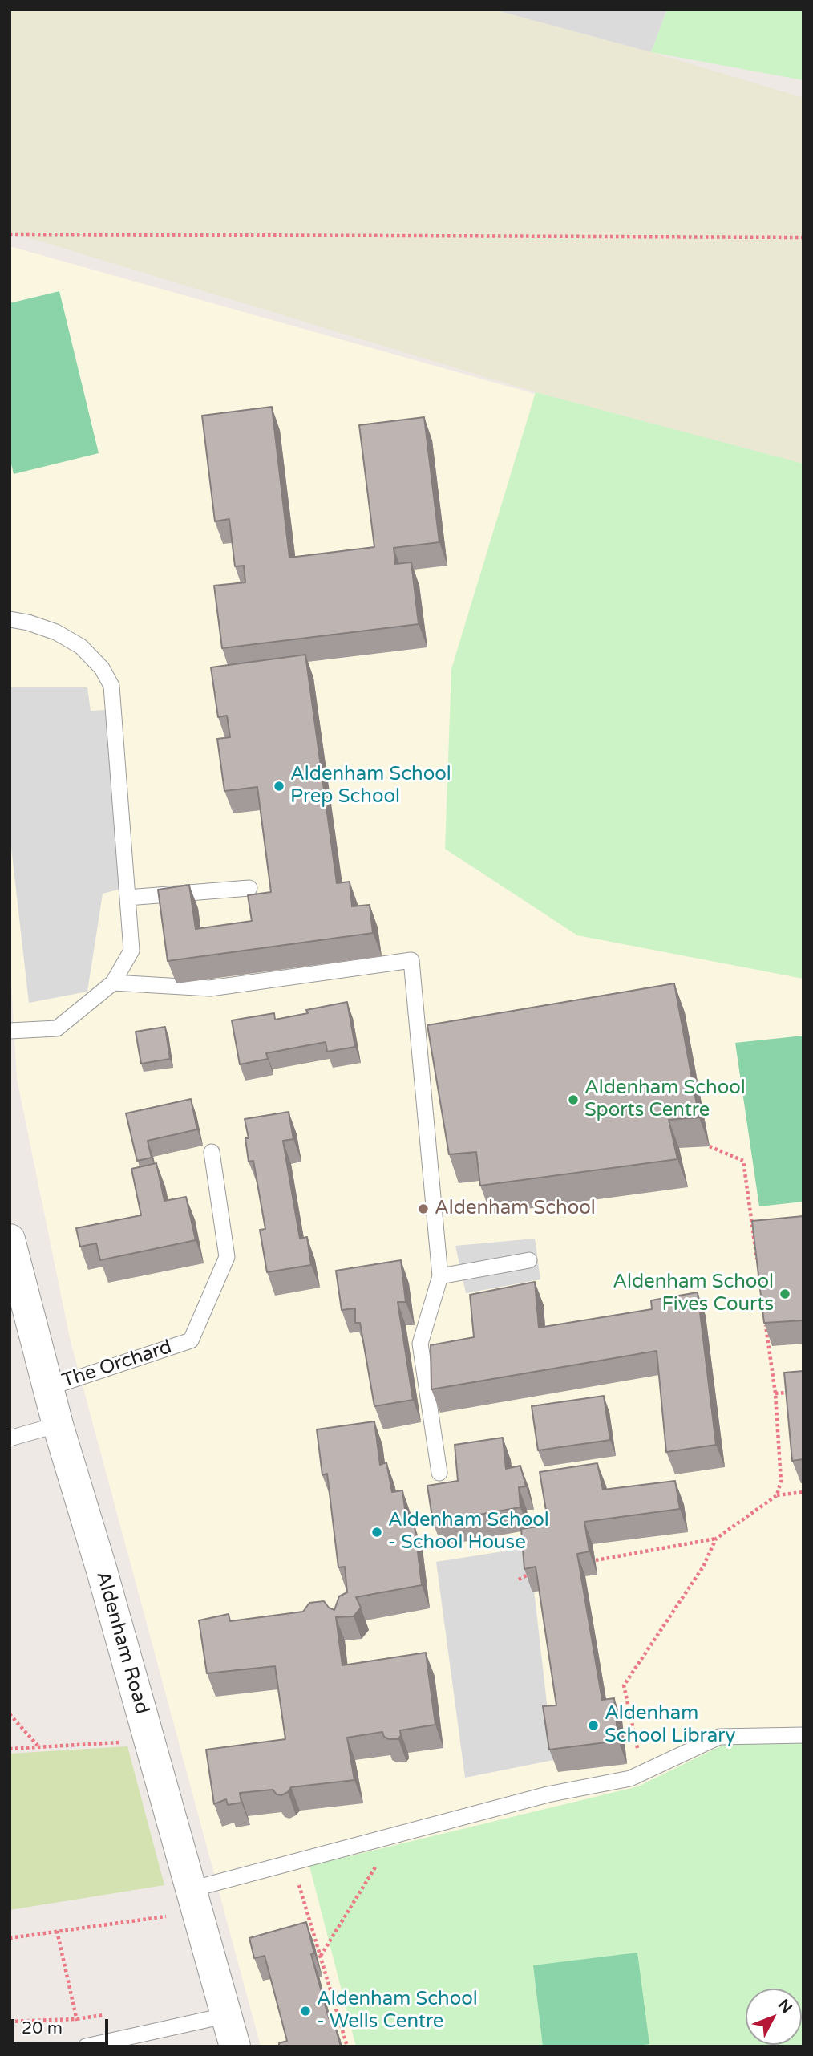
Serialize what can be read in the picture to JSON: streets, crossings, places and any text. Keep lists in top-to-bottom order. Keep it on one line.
{"streets":{"street":["Aldenham Road"],"lane":["The Orchard"]},"crossings":[["The Orchard","Aldenham Road"]],"places":["Aldenham School Prep School","Aldenham School Sports Centre","Aldenham School","Aldenham School Fives Courts","Aldenham School - School House","Aldenham School Library","Aldenham School - Wells Centre"],"scale_bar":"20 m","north":"top right"}
